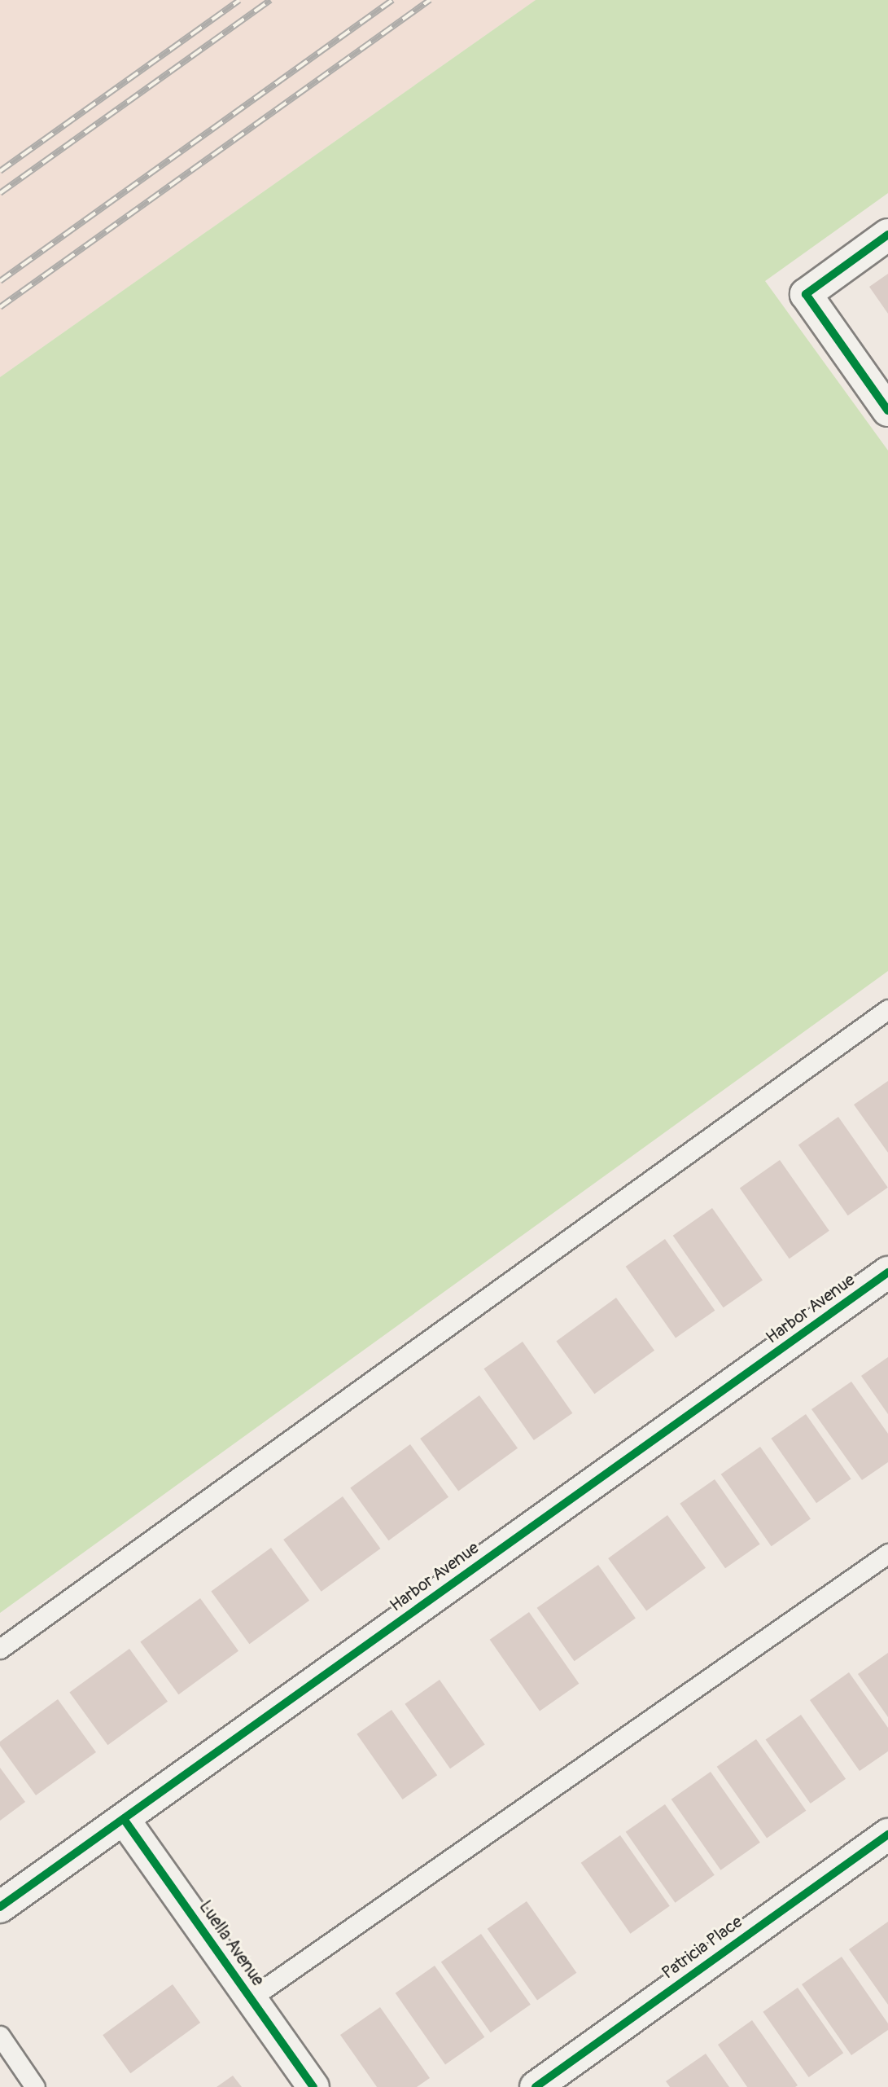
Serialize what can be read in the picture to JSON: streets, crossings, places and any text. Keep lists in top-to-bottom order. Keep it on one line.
{"streets":{"street":["Harbor Avenue","Luella Avenue","Patricia Place"]},"crossings":[["Harbor Avenue","Luella Avenue"]]}
